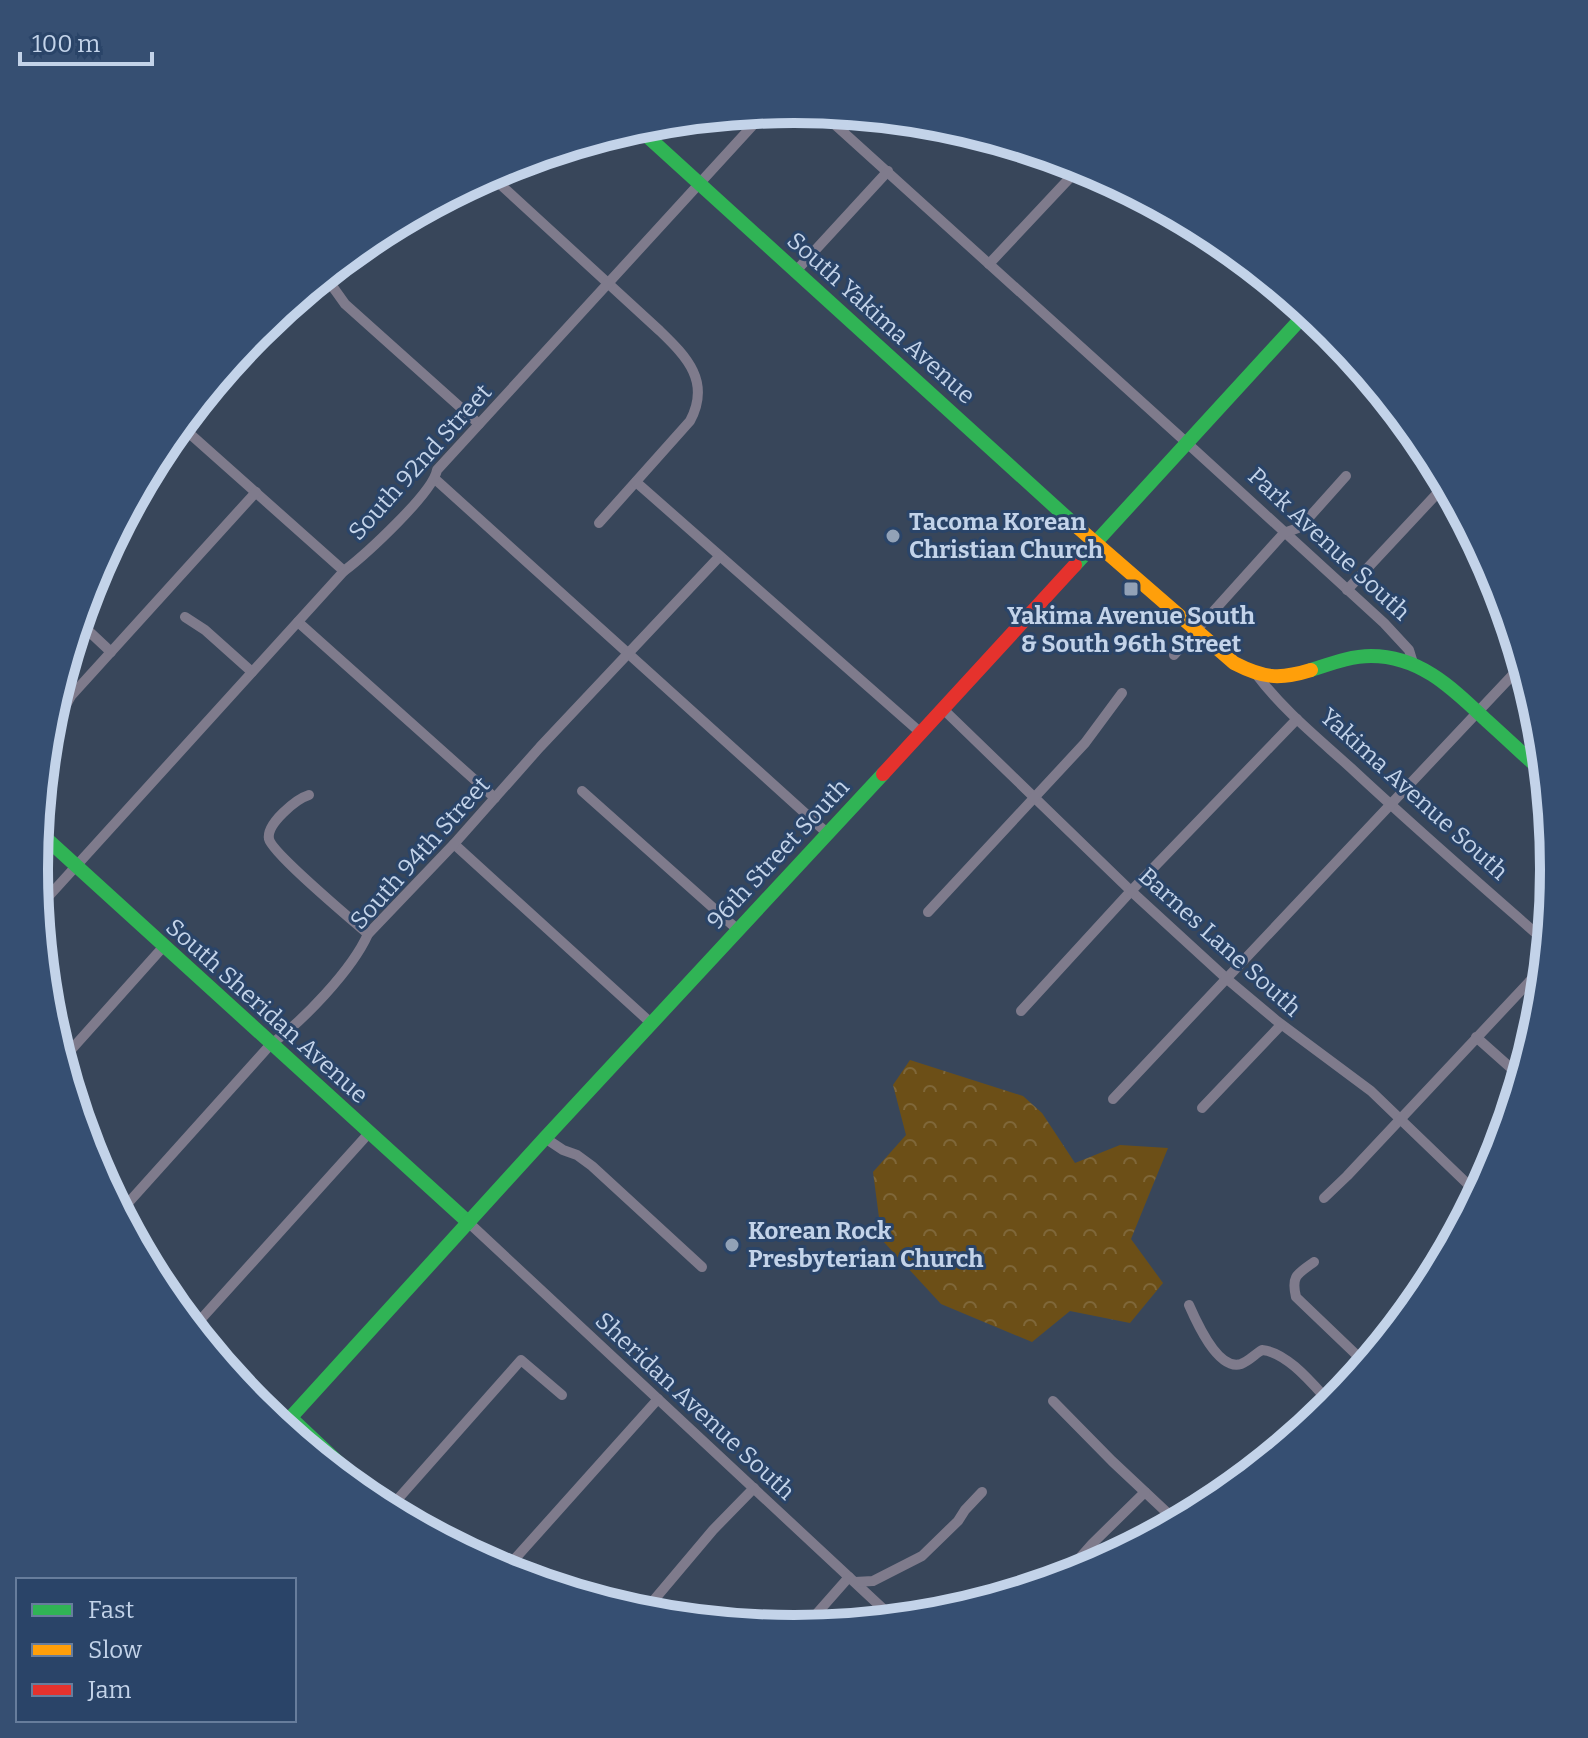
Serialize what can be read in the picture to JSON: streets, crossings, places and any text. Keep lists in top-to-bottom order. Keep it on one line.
{"streets":{"main road":["South Yakima Avenue","Park Avenue South","Yakima Avenue South","96th Street South","South Sheridan Avenue"],"street":["South 92nd Street","South 94th Street","Barnes Lane South","Sheridan Avenue South"]},"crossings":[["South Yakima Avenue","South 92nd Street"],["South Yakima Avenue","Yakima Avenue South"],["South Yakima Avenue","96th Street South"],["South 92nd Street","South Sheridan Avenue"],["Park Avenue South","96th Street South"],["Yakima Avenue South","96th Street South"],["South 94th Street","South Sheridan Avenue"],["96th Street South","Barnes Lane South"],["96th Street South","South Sheridan Avenue"],["96th Street South","Sheridan Avenue South"],["South Sheridan Avenue","Sheridan Avenue South"]],"places":{"other":["Tacoma Korean Christian Church","Korean Rock Presbyterian Church"],"transit":["Yakima Avenue South & South 96th Street"]},"legend":["Fast","Slow","Jam"],"scale_bar":"100 m"}
